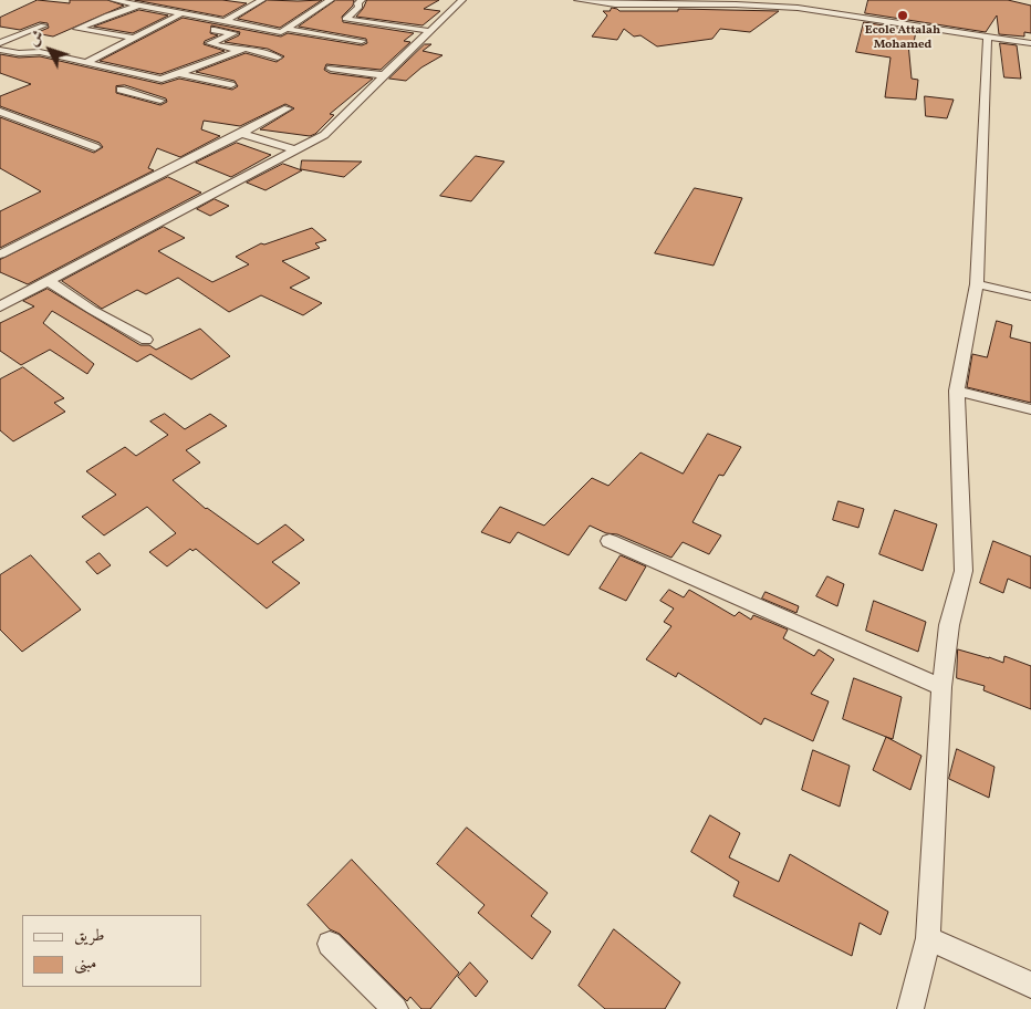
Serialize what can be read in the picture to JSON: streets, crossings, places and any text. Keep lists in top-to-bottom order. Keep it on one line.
{"places":["Ecole Attalah Mohamed"],"legend":["طريق","مبنى"],"north":"top left"}
